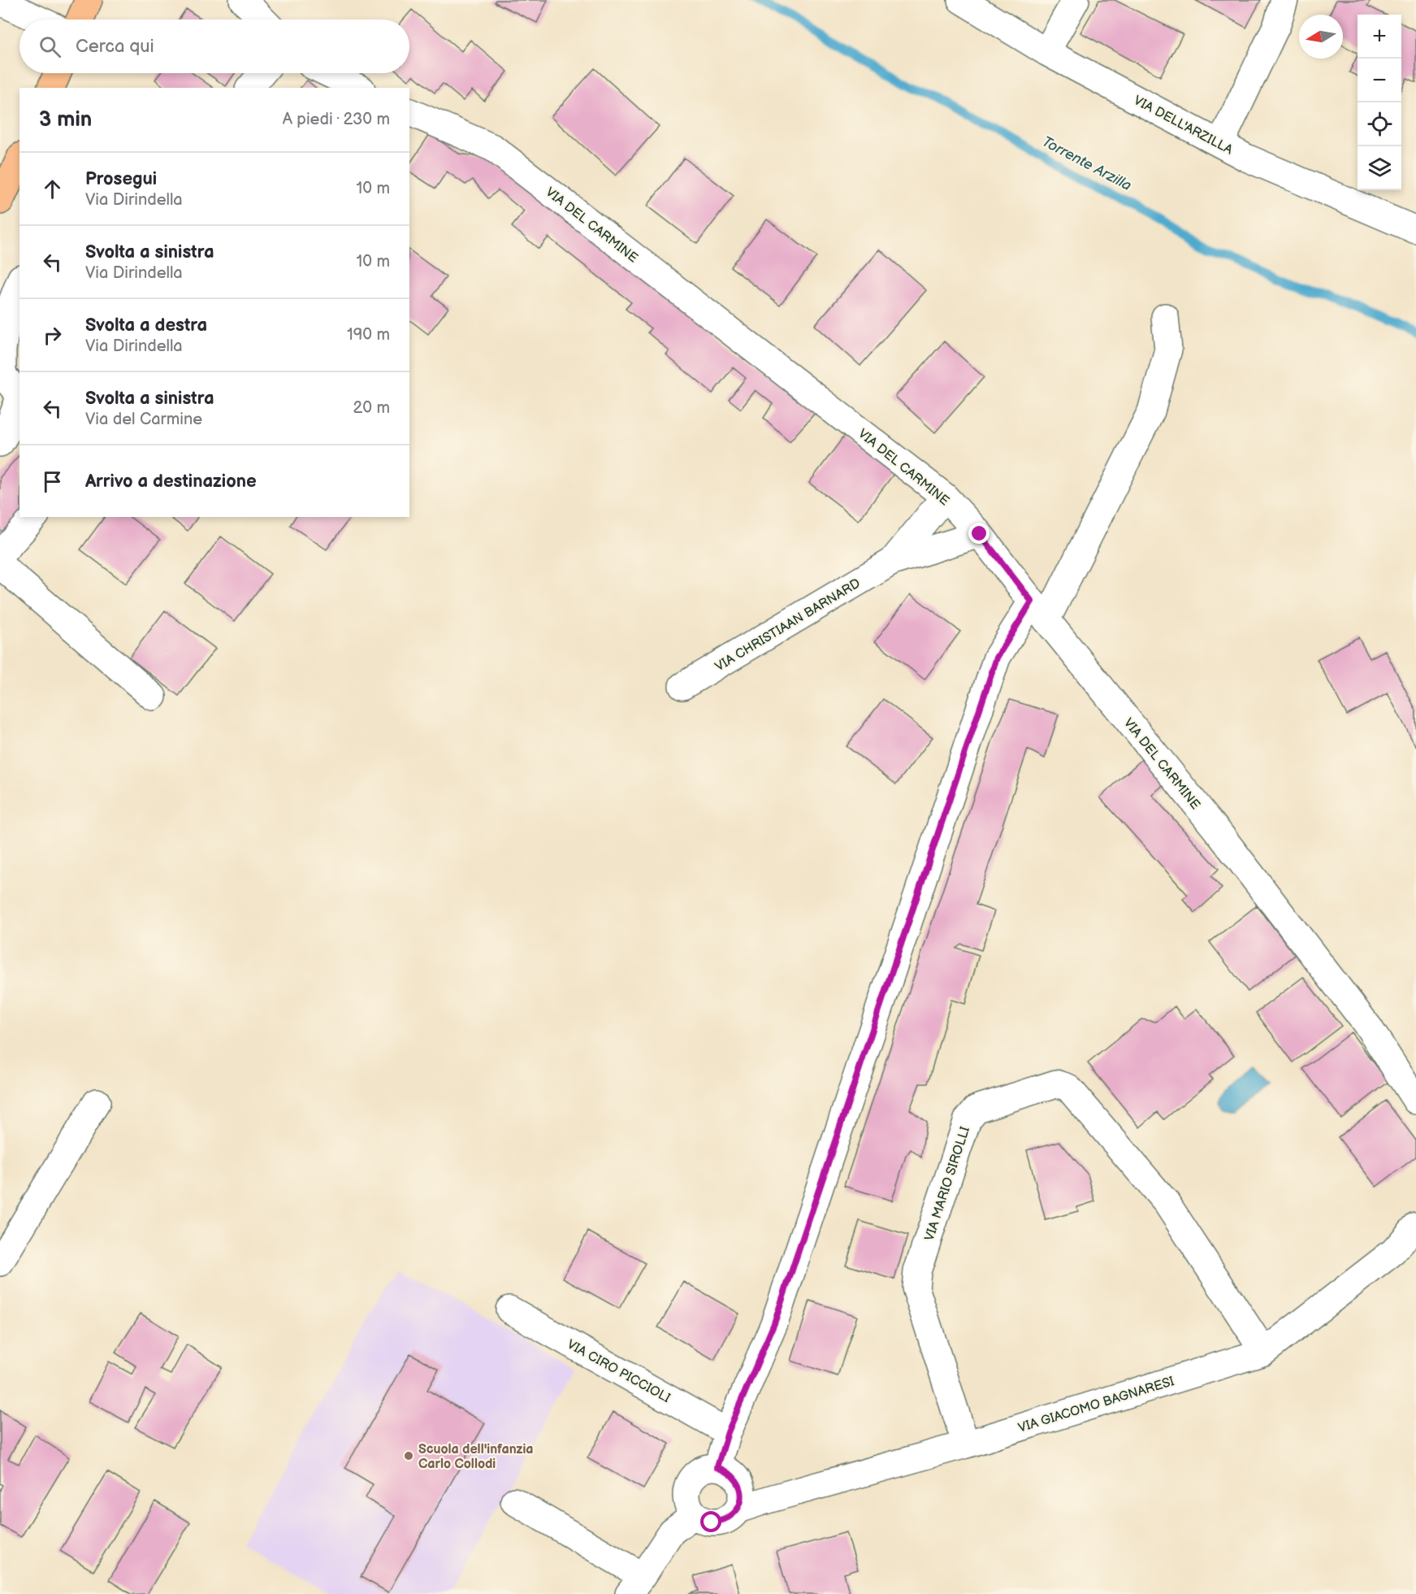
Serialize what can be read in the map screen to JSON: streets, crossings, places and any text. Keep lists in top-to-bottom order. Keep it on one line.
{"streets":{"street":["VIA DELL'ARZILLA","VIA DEL CARMINE","VIA CHRISTIAAN BARNARD","VIA MARIO SIROLLI","VIA CIRO PICCIOLI","VIA GIACOMO BAGNARESI"]},"crossings":[["VIA DEL CARMINE","VIA CHRISTIAAN BARNARD"],["VIA MARIO SIROLLI","VIA GIACOMO BAGNARESI"]],"water":["Torrente Arzilla"],"places":["Scuola dell'infanzia Carlo Collodi"],"north":"left","page":{"map_buttons":["+","−"],"search":"Cerca qui","heading":["3 min","A piedi · 230 m"],"list":[["Prosegui","Via Dirindella","10 m"],["Svolta a sinistra","Via Dirindella","10 m"],["Svolta a destra","Via Dirindella","190 m"],["Svolta a sinistra","Via del Carmine","20 m"],"Arrivo a destinazione"]}}
